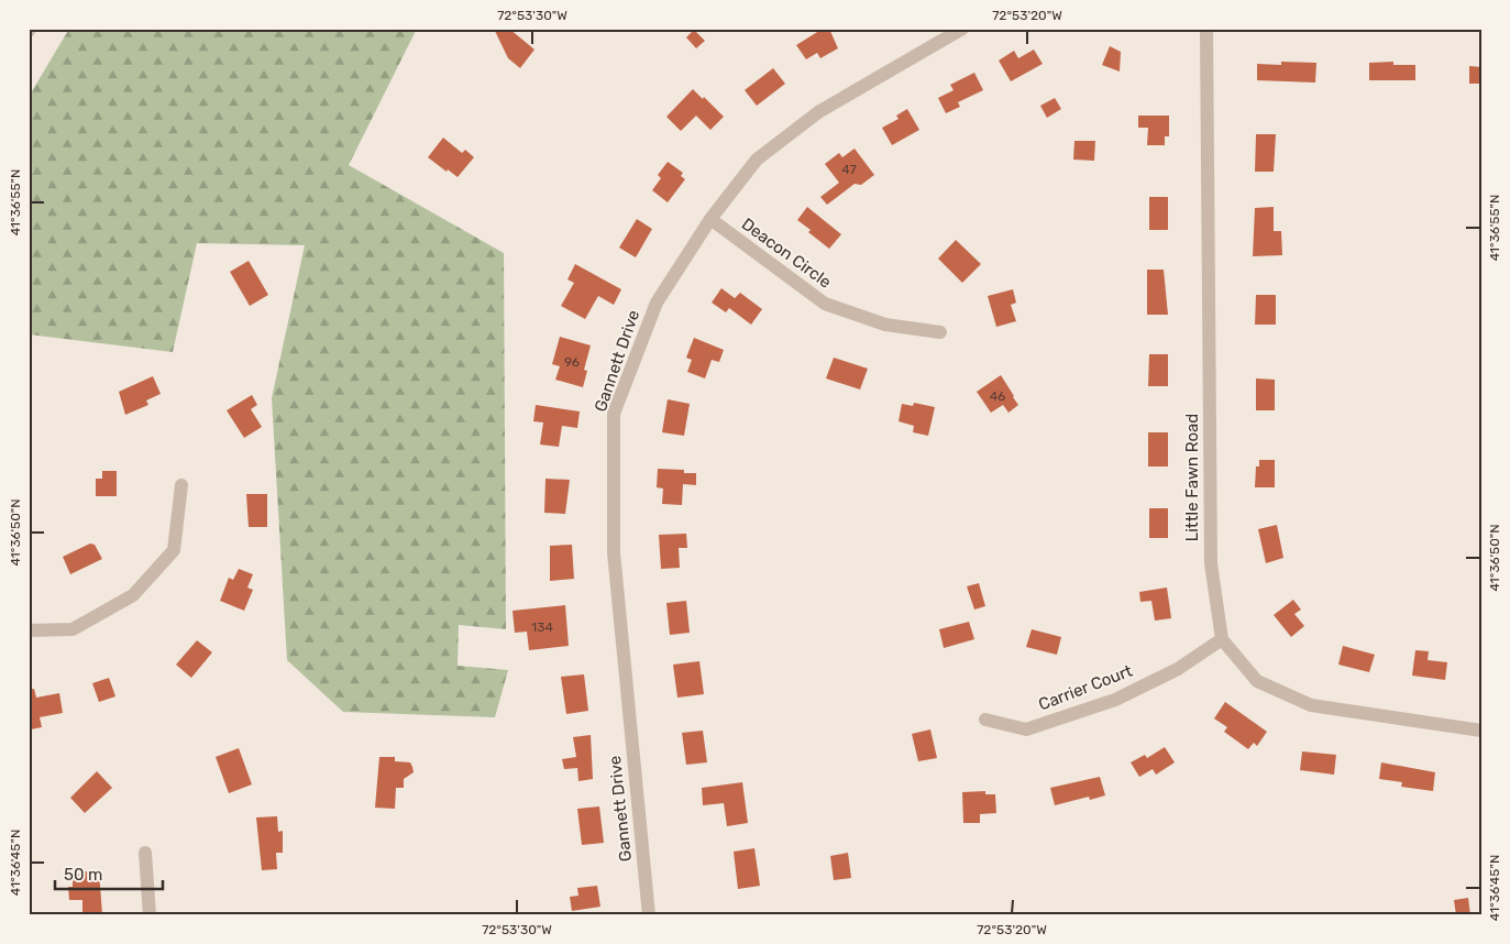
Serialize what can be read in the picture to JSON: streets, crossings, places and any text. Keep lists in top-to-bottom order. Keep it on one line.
{"streets":{"street":["Deacon Circle","Gannett Drive","Little Fawn Road","Carrier Court"]},"crossings":[["Deacon Circle","Gannett Drive"],["Little Fawn Road","Carrier Court"]],"house_numbers":["47","96","46","134"],"scale_bar":"50 m","coordinates":["72°53'30\"W","72°53'20\"W","41°36'55\"N","41°36'50\"N","41°36'45\"N"]}
